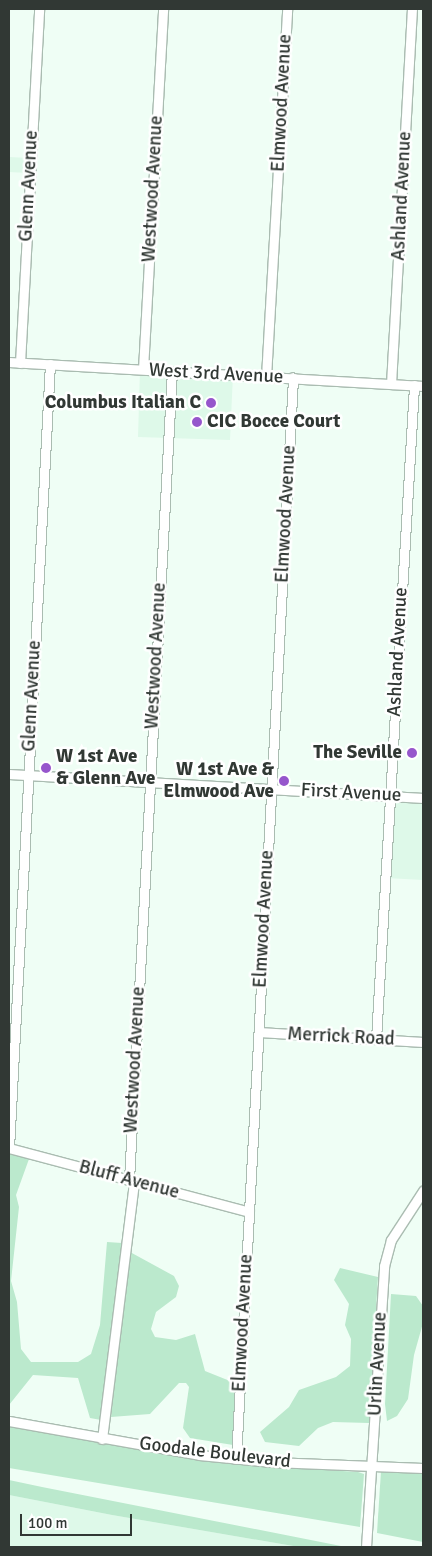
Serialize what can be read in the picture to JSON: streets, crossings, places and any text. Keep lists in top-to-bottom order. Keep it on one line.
{"streets":{"street":["Elmwood Avenue","Glenn Avenue","Westwood Avenue","Ashland Avenue","West 3rd Avenue","First Avenue","Merrick Road","Bluff Avenue","Urlin Avenue","Goodale Boulevard"]},"crossings":[["Elmwood Avenue","West 3rd Avenue"],["Elmwood Avenue","First Avenue"],["Elmwood Avenue","Merrick Road"],["Elmwood Avenue","Bluff Avenue"],["Elmwood Avenue","Goodale Boulevard"],["Glenn Avenue","West 3rd Avenue"],["Glenn Avenue","First Avenue"],["Glenn Avenue","Bluff Avenue"],["Westwood Avenue","West 3rd Avenue"],["Westwood Avenue","First Avenue"],["Westwood Avenue","Bluff Avenue"],["Westwood Avenue","Goodale Boulevard"],["Ashland Avenue","West 3rd Avenue"],["Ashland Avenue","First Avenue"],["Ashland Avenue","Merrick Road"],["Urlin Avenue","Goodale Boulevard"]],"places":["Columbus Italian C","CIC Bocce Court","The Seville","W 1st Ave & Glenn Ave","W 1st Ave & Elmwood Ave"],"scale_bar":"100 m"}
